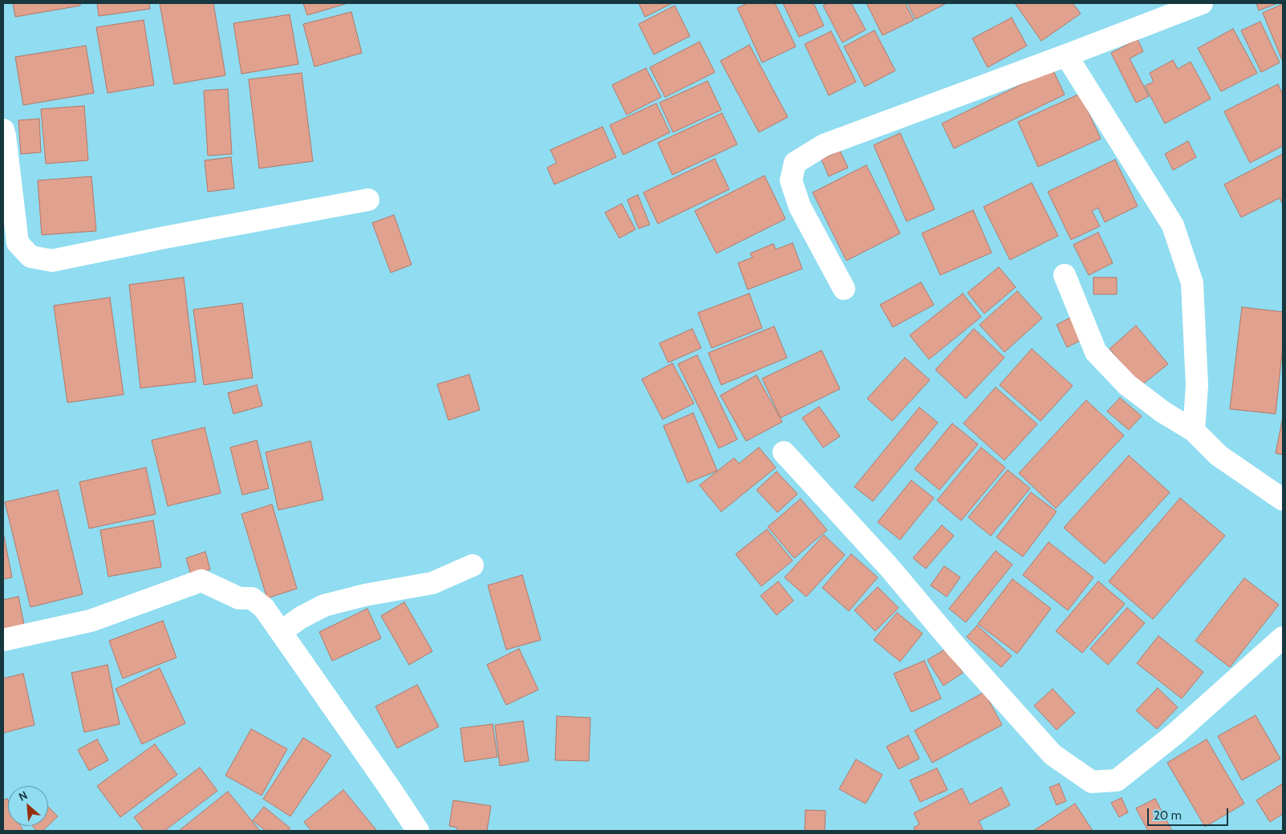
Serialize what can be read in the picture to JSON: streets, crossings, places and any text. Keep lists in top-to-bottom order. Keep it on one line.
{"scale_bar":"20 m","north":"top left"}
